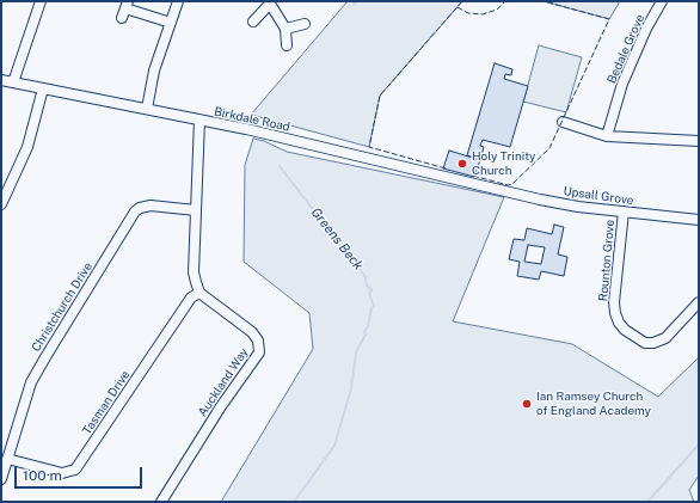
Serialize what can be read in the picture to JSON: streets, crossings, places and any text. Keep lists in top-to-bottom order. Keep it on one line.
{"streets":{"street":["Bedale Grove","Birkdale Road","Upsall Grove","Rounton Grove","Christchurch Drive","Auckland Way","Tasman Drive"]},"crossings":[["Birkdale Road","Upsall Grove"],["Upsall Grove","Rounton Grove"],["Christchurch Drive","Tasman Drive"],["Auckland Way","Tasman Drive"]],"water":["Greens Beck"],"places":["Holy Trinity Church","Ian Ramsey Church of England Academy"],"scale_bar":"100 m"}
